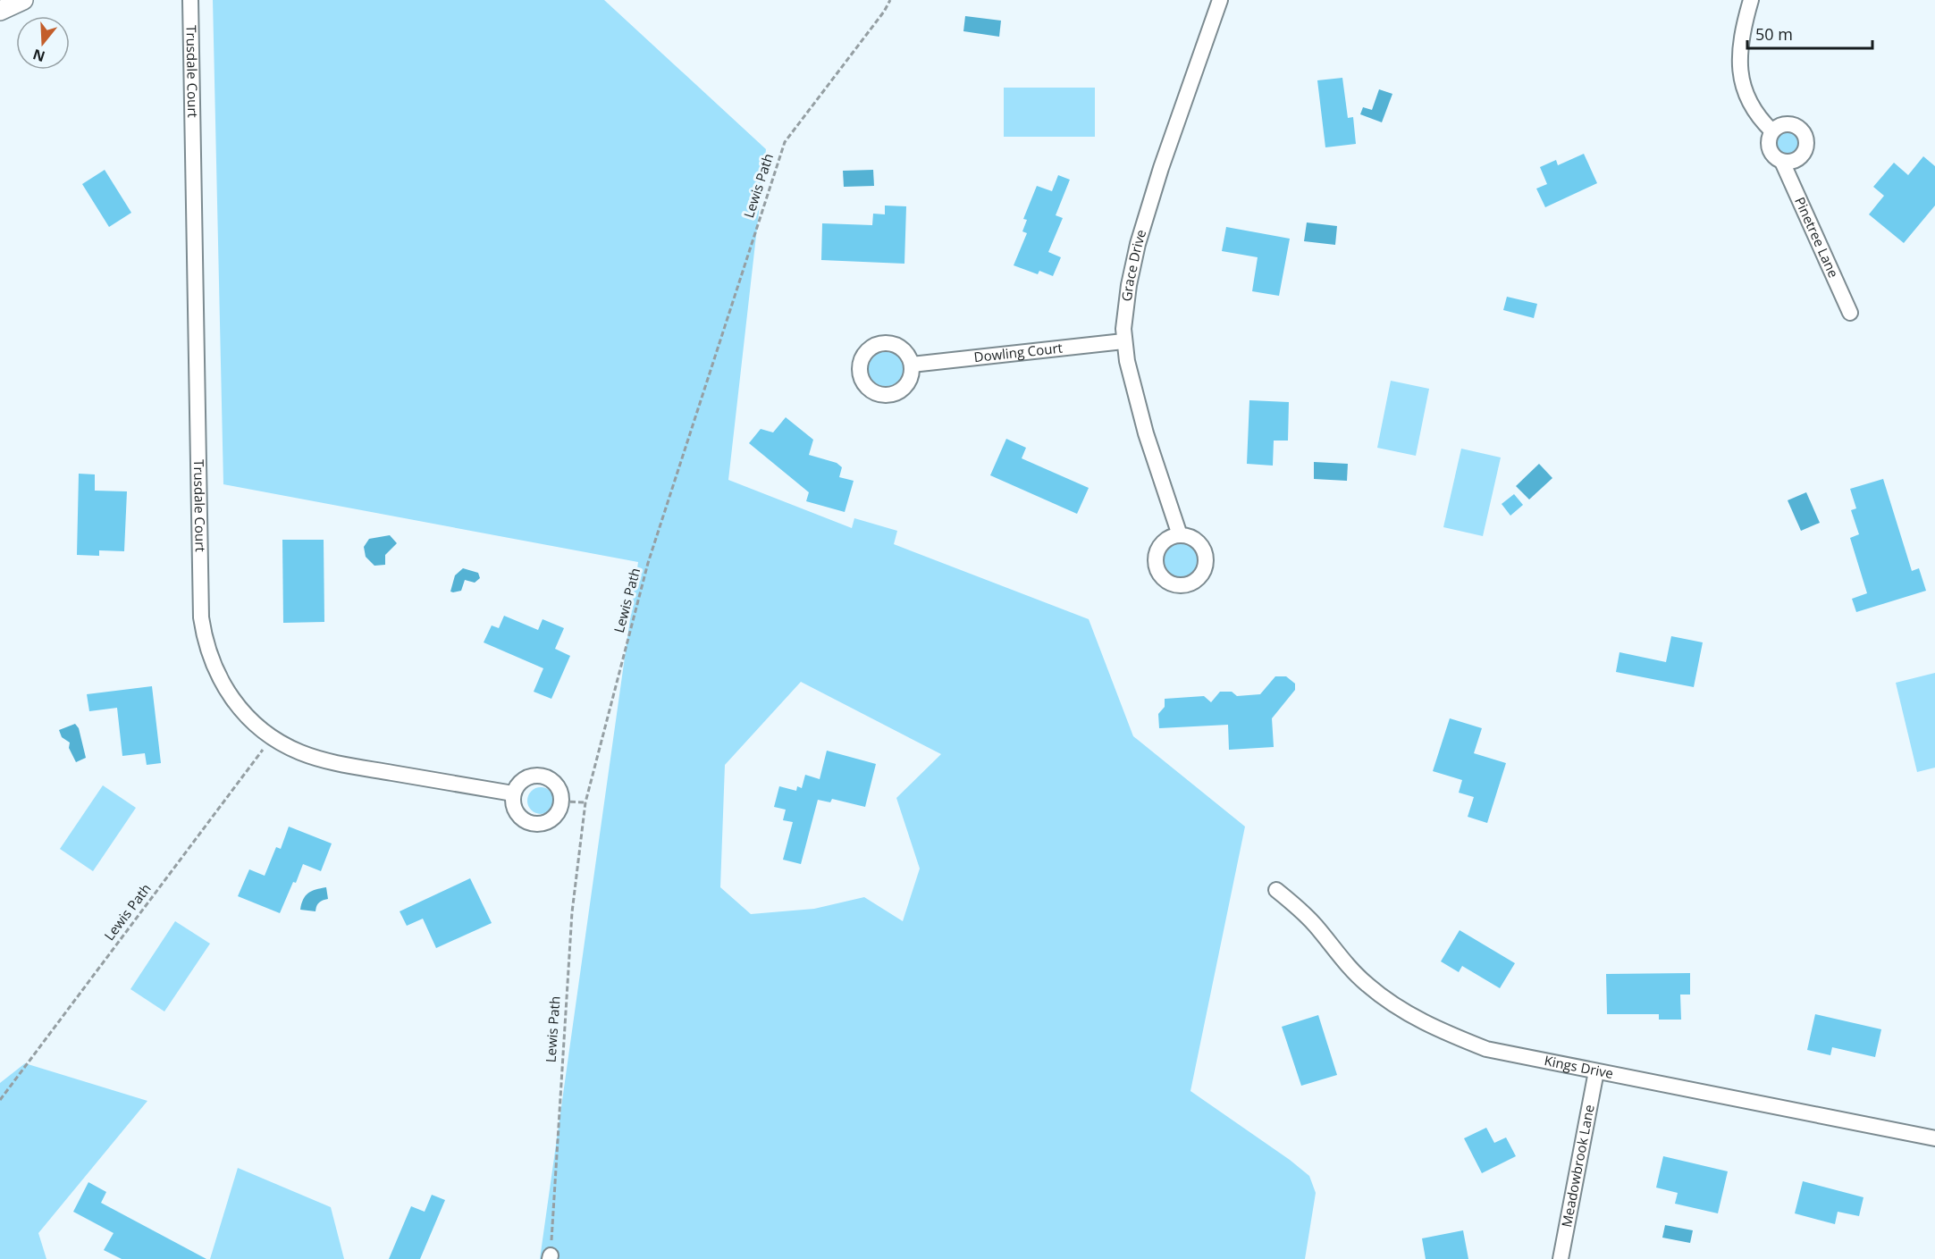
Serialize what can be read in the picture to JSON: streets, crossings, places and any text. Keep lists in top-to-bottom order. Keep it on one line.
{"streets":{"street":["Trusdale Court","Pinetree Lane","Grace Drive","Dowling Court","Kings Drive","Meadowbrook Lane"],"path":["Lewis Path"]},"crossings":[["Trusdale Court","Lewis Path"],["Grace Drive","Dowling Court"],["Kings Drive","Meadowbrook Lane"]],"scale_bar":"50 m","north":"bottom"}
